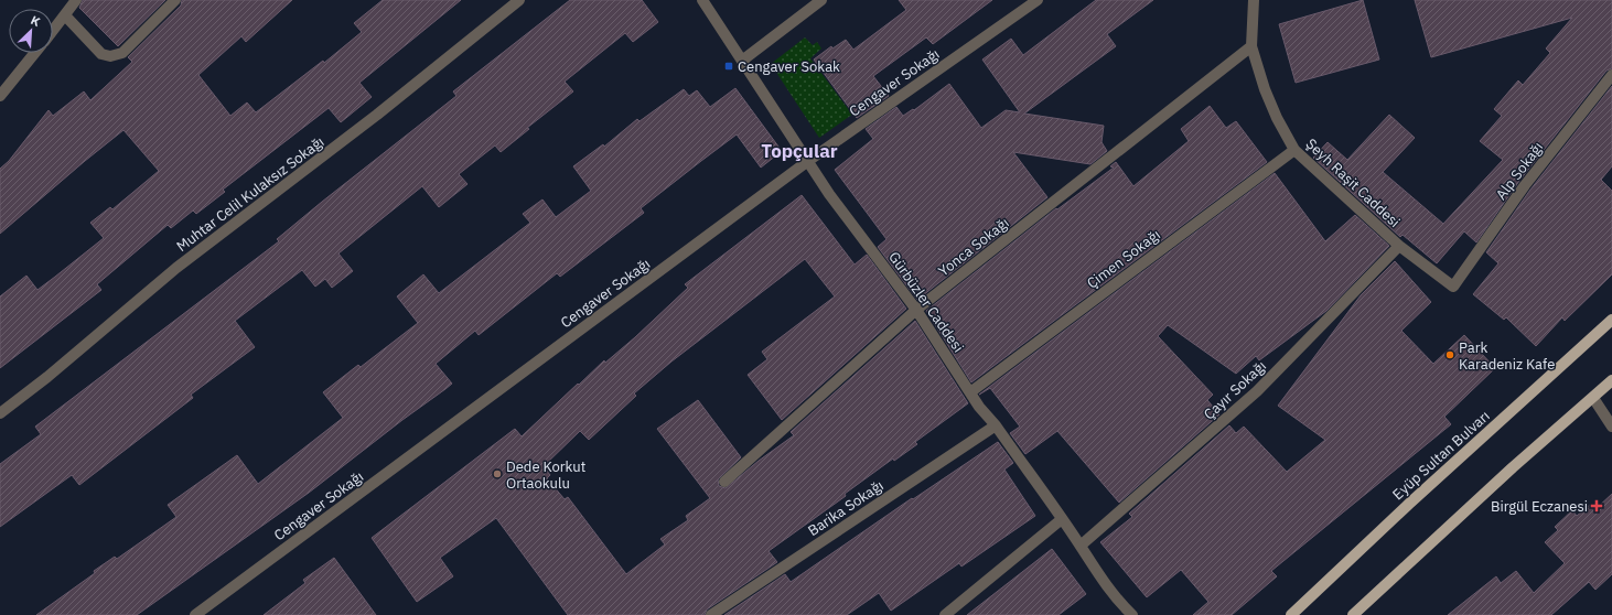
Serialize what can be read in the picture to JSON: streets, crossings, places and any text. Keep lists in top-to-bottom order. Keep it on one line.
{"streets":{"main road":["Eyüp Sultan Bulvarı"],"street":["Cengaver Sokağı","Alp Sokağı","Şeyh Raşit Caddesi","Muhtar Celil Kulaksız Sokağı","Yonca Sokağı","Çimen Sokağı","Gürbüzler Caddesi","Çayır Sokağı","Barika Sokağı"]},"crossings":[["Cengaver Sokağı","Gürbüzler Caddesi"],["Alp Sokağı","Şeyh Raşit Caddesi"],["Şeyh Raşit Caddesi","Yonca Sokağı"],["Şeyh Raşit Caddesi","Çimen Sokağı"],["Şeyh Raşit Caddesi","Çayır Sokağı"],["Yonca Sokağı","Gürbüzler Caddesi"],["Çimen Sokağı","Gürbüzler Caddesi"],["Gürbüzler Caddesi","Çayır Sokağı"],["Gürbüzler Caddesi","Barika Sokağı"]],"districts":["Topçular"],"places":{"transit":["Cengaver Sokak"],"other":["Park Karadeniz Kafe","Dede Korkut Ortaokulu"],"health":["Birgül Eczanesi"]},"north":"top right"}
